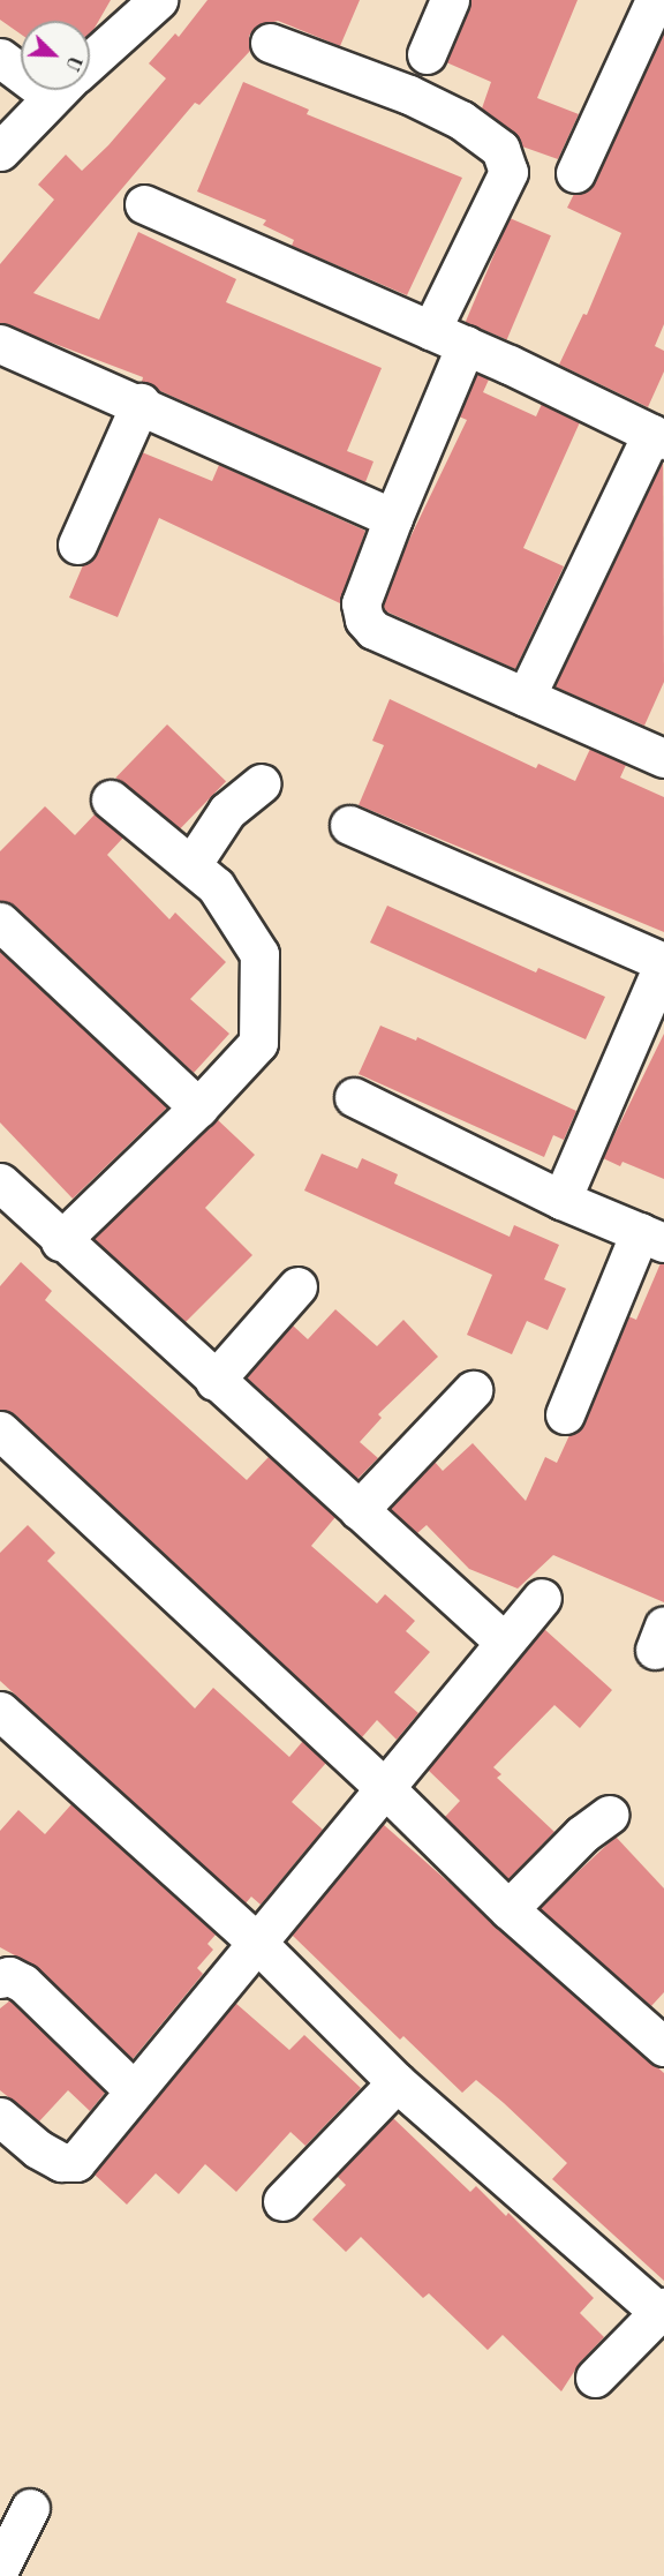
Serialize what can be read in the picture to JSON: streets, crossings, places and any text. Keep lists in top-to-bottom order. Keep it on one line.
{"north":"bottom right"}
